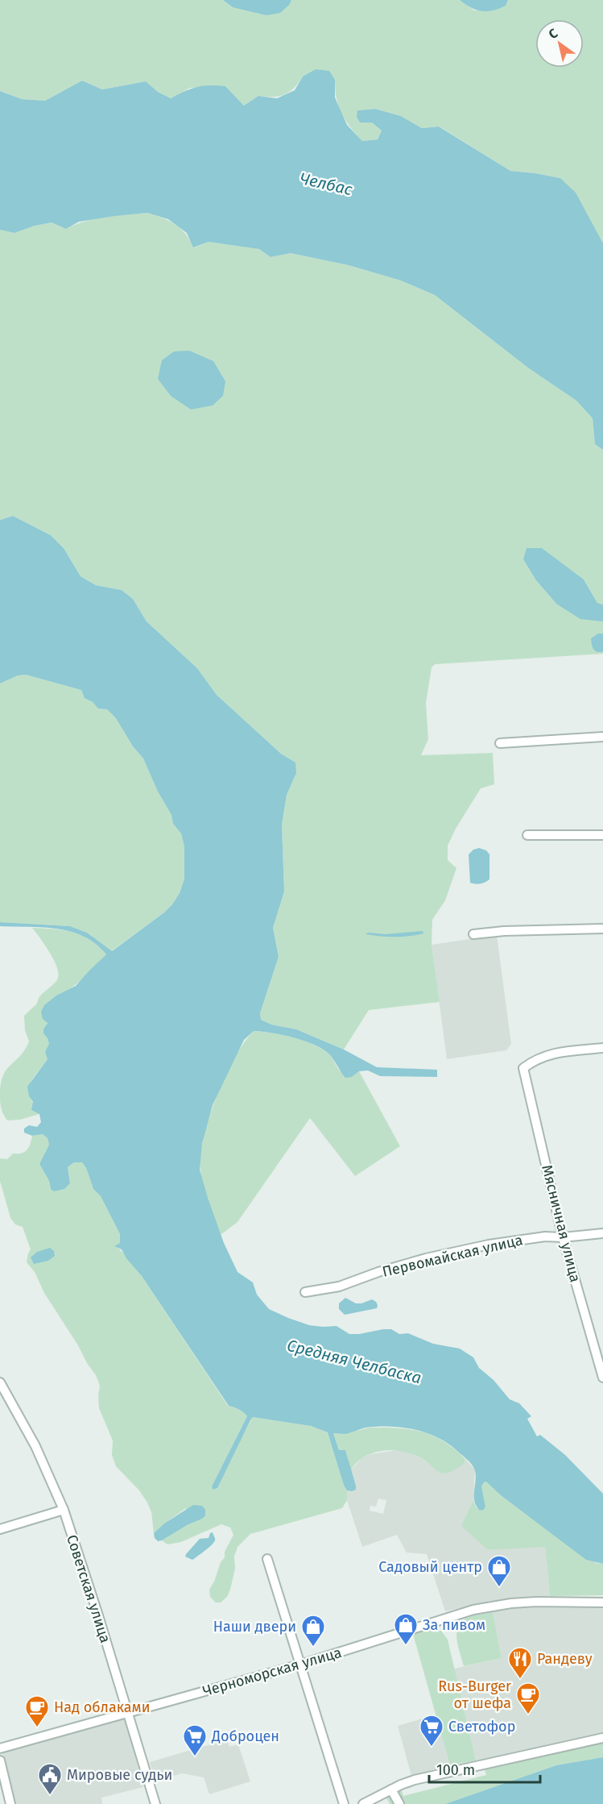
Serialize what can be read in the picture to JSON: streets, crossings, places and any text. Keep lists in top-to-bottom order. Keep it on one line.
{"streets":{"street":["Мясничная улица","Первомайская улица","Советская улица","Черноморская улица"]},"crossings":[["Мясничная улица","Первомайская улица"],["Советская улица","Черноморская улица"]],"water":["Челбас","Средняя Челбаска"],"places":{"shop":["Садовый центр","За пивом","Наши двери"],"restaurant":["Рандеву"],"cafe":["Rus-Burger от шефа","Над облаками"],"supermarket":["Светофор","Доброцен"],"public building":["Мировые судьи"]},"scale_bar":"100 m","north":"top left"}
